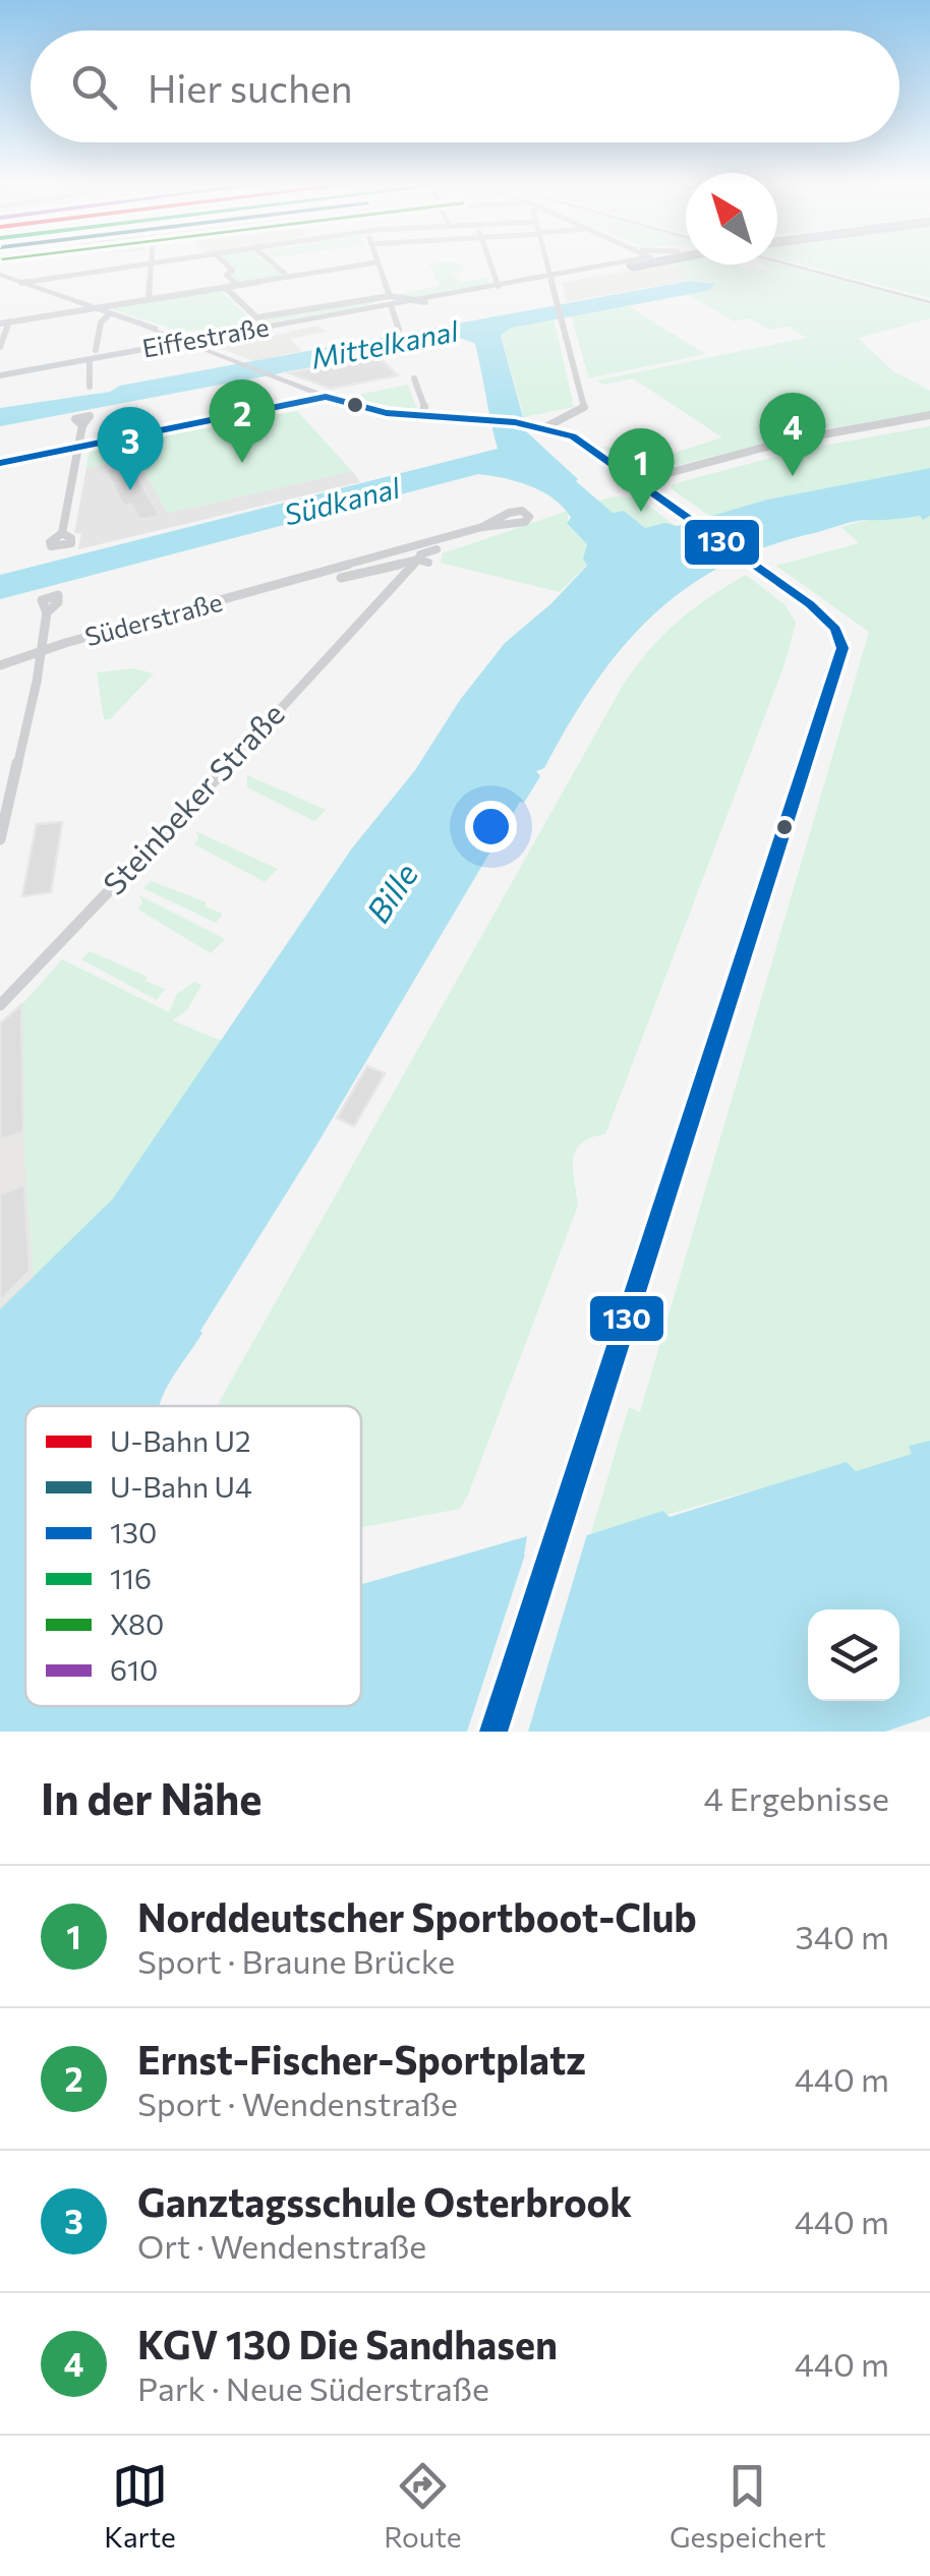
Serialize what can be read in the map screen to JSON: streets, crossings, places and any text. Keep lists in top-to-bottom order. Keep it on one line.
{"streets":{"main road":["Eiffestraße"],"street":["Süderstraße","Steinbeker Straße"]},"water":["Mittelkanal","Südkanal","Bille"],"lines":["transit line 130"],"legend":["U-Bahn U2","U-Bahn U4","130","116","X80","610"],"north":"top left","page":{"search":"Hier suchen","pins":["2","4","3","1"],"heading":["In der Nähe","4 Ergebnisse"],"list":[{"mark":"1","name":"Norddeutscher Sportboot-Club","note":"Sport · Braune Brücke","value":"340 m"},{"mark":"2","name":"Ernst-Fischer-Sportplatz","note":"Sport · Wendenstraße","value":"440 m"},{"mark":"3","name":"Ganztagsschule Osterbrook","note":"Ort · Wendenstraße","value":"440 m"},{"mark":"4","name":"KGV 130 Die Sandhasen","note":"Park · Neue Süderstraße","value":"440 m"}],"nav":["Karte","Route","Gespeichert"]}}
